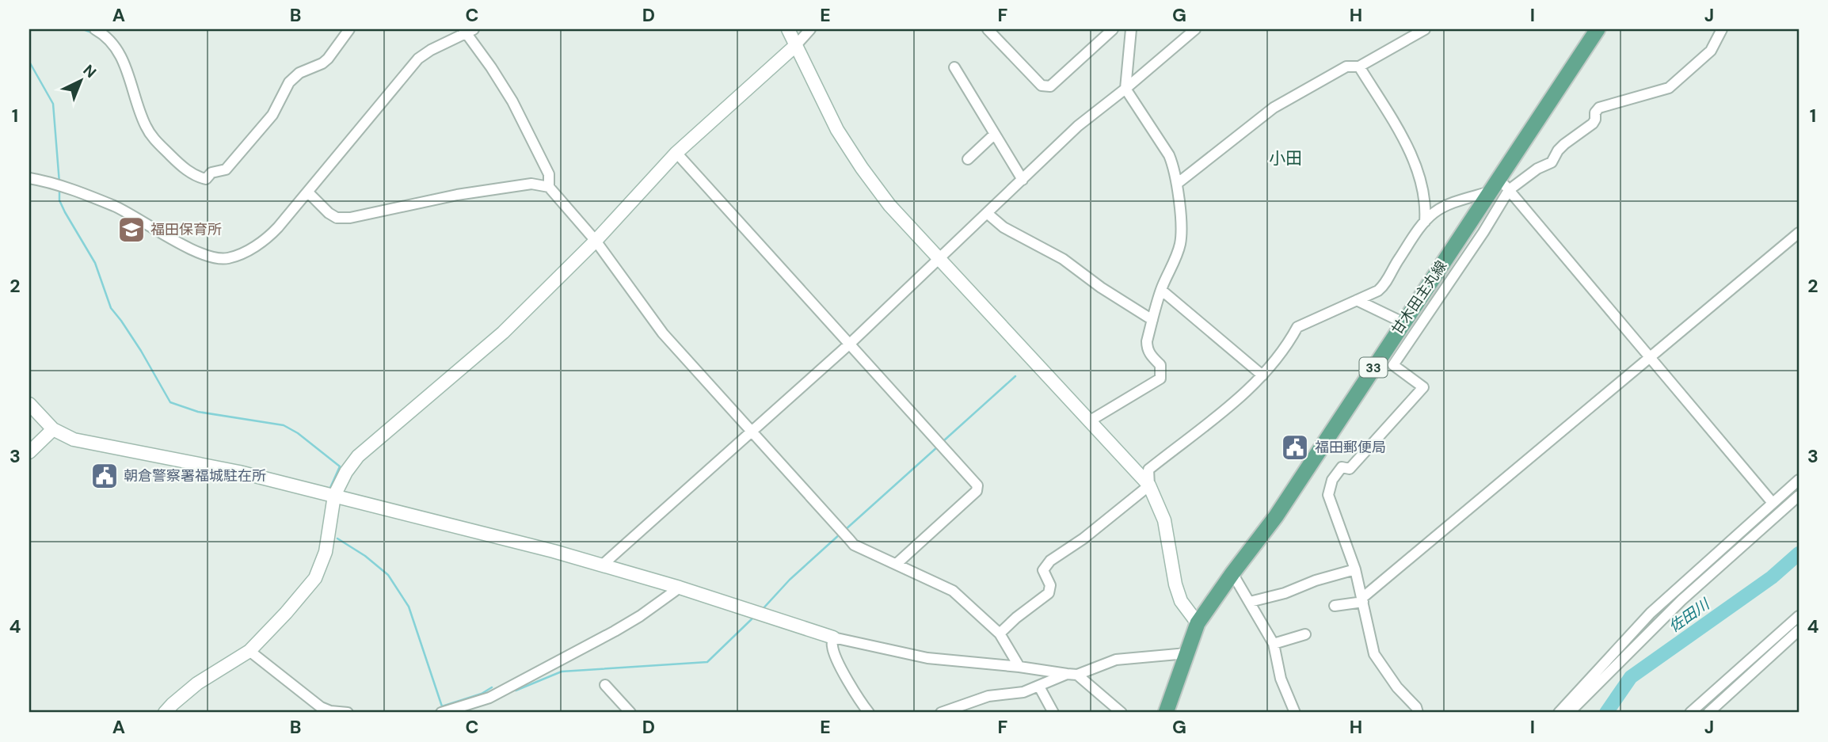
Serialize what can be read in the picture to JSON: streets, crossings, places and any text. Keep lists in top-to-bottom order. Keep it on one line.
{"streets":{"main road":["甘木田主丸線","33"]},"districts":["小田"],"water":["佐田川"],"places":{"school or university":["福田保育所"],"public building":["福田郵便局","朝倉警察署福城駐在所"]},"north":"top right","grid":{"columns":["A","B","C","D","E","F","G","H","I","J"],"rows":["1","2","3","4"]}}
